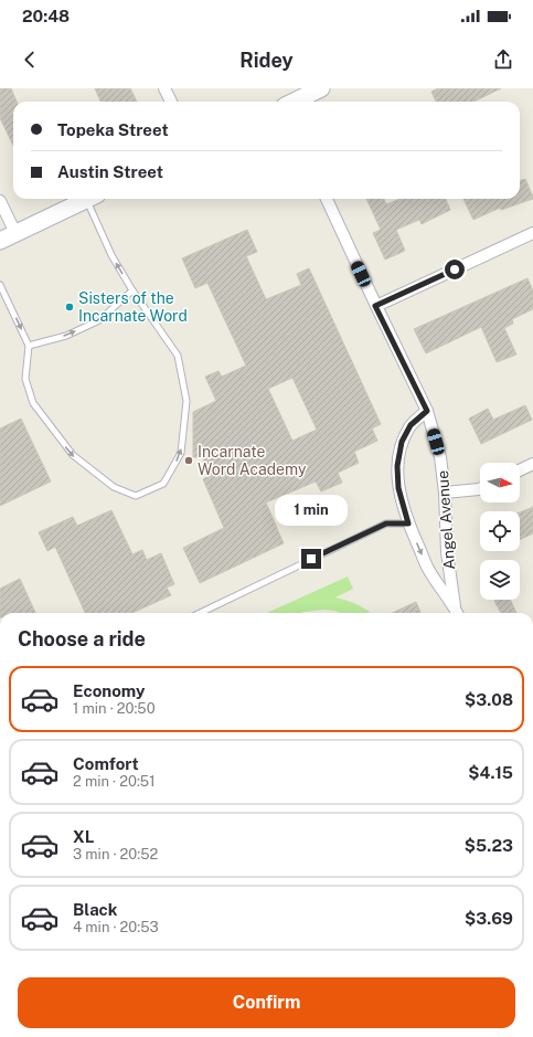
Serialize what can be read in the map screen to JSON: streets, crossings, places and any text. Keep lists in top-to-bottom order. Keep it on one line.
{"streets":{"street":["Angel Avenue"]},"places":["Sisters of the Incarnate Word","Incarnate Word Academy"],"north":"right","page":{"status":"20:48","header":"Ridey","banner":["Topeka Street","Austin Street"],"bubble":"1 min","heading":"Choose a ride","list":[{"name":"Economy","note":"1 min · 20:50","value":"$3.08"},{"name":"Comfort","note":"2 min · 20:51","value":"$4.15"},{"name":"XL","note":"3 min · 20:52","value":"$5.23"},{"name":"Black","note":"4 min · 20:53","value":"$3.69"}],"buttons":"Confirm"}}
